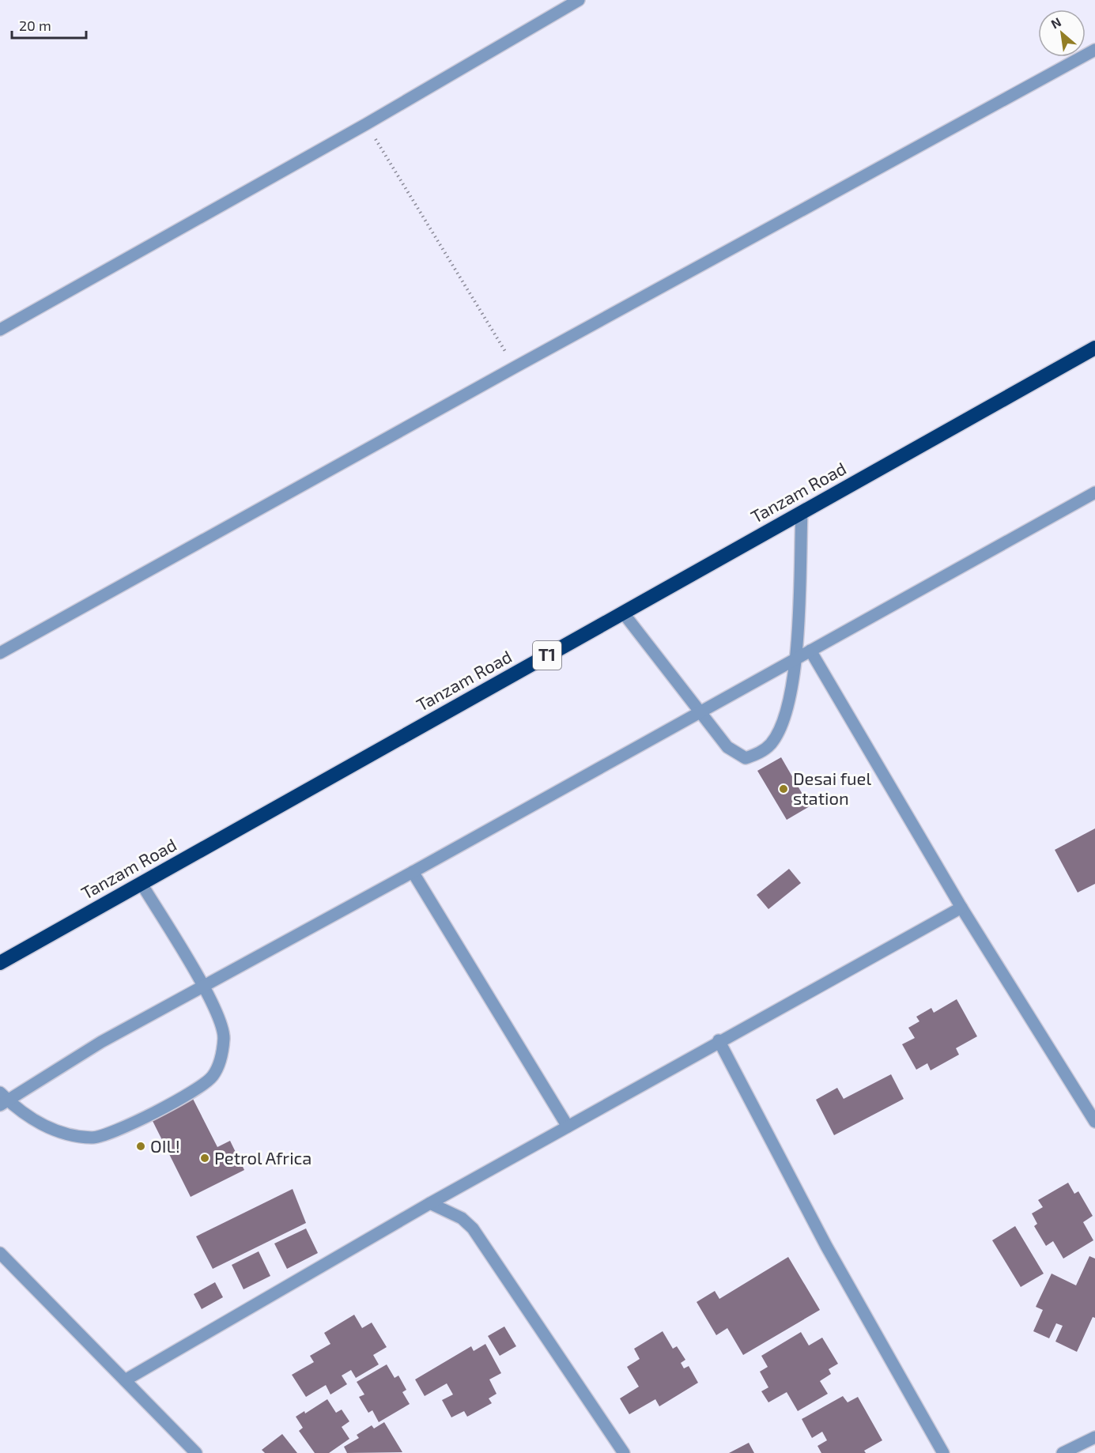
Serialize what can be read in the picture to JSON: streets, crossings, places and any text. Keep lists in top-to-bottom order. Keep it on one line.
{"streets":{"highway":["Tanzam Road","T1"]},"places":["Desai fuel station","OIL!","Petrol Africa"],"scale_bar":"20 m","north":"top left"}
